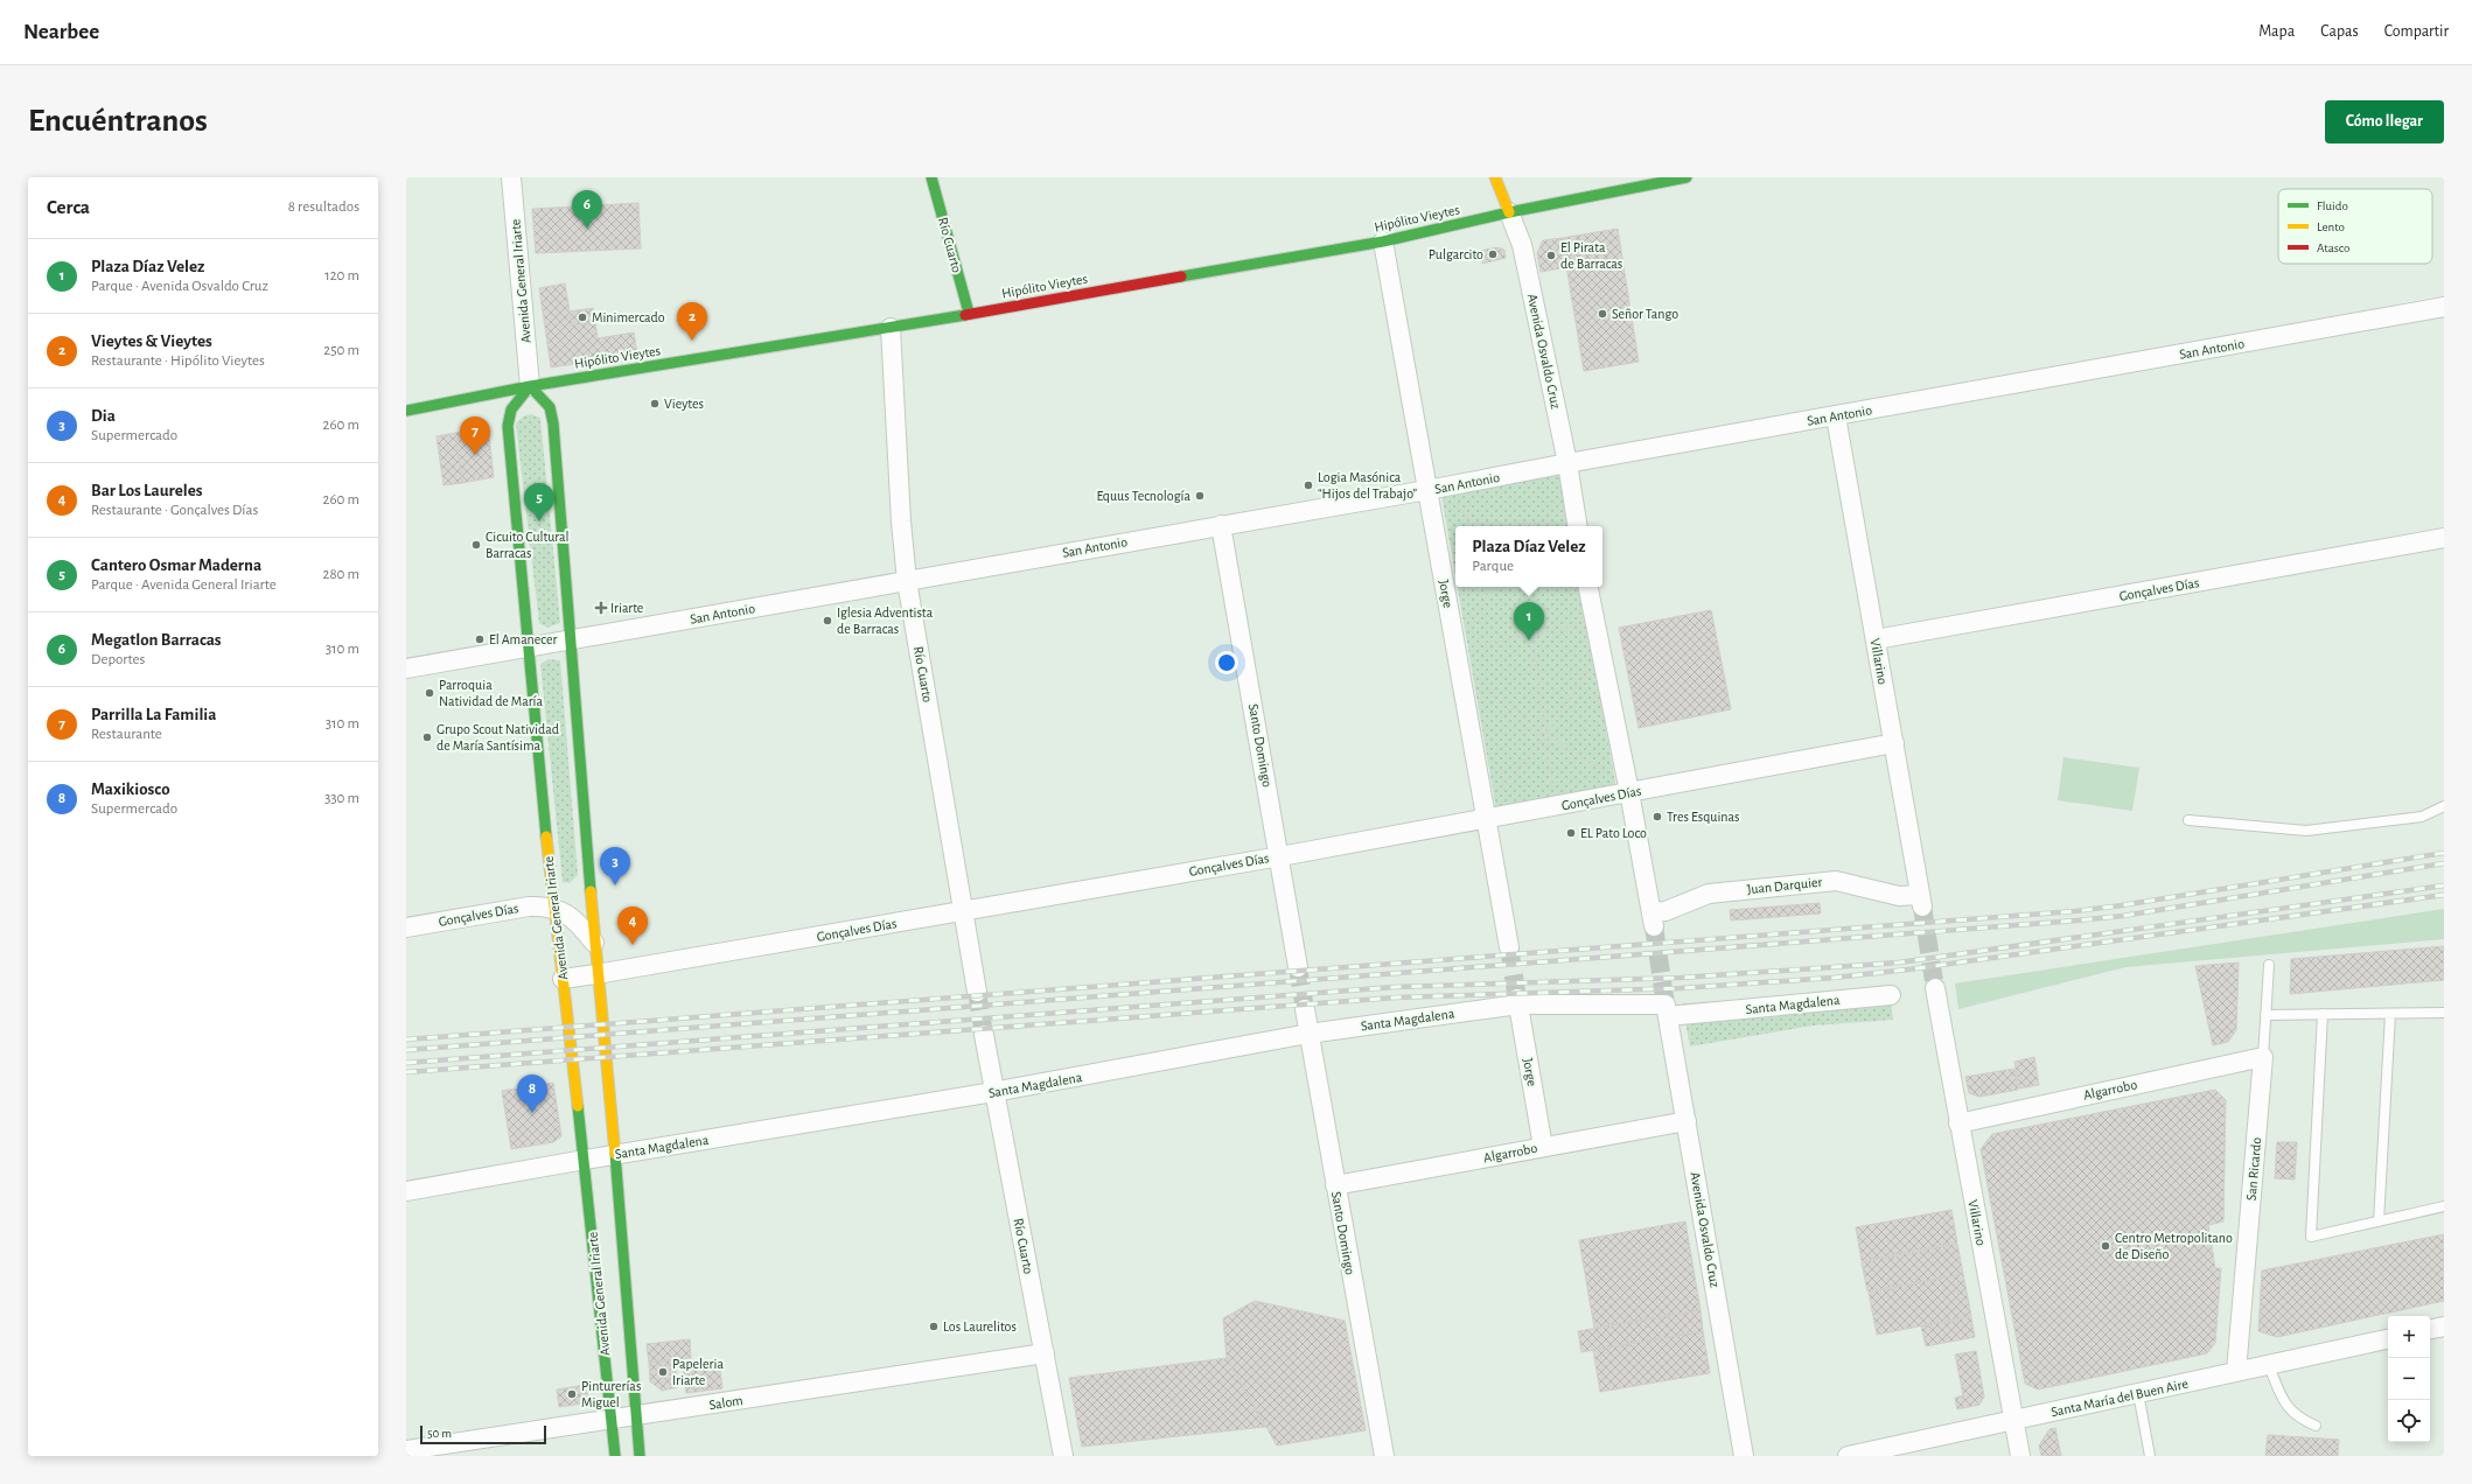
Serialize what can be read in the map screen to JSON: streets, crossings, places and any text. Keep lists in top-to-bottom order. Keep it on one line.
{"streets":{"main road":["Hipólito Vieytes","Río Cuarto","Avenida General Iriarte","Avenida Osvaldo Cruz"],"street":["San Antonio","Gonçalves Días","Jorge","Villarino","Santo Domingo","Juan Darquier","Santa Magdalena","Algarrobo","San Ricardo","Santa María del Buen Aire","Salom"]},"crossings":[["Hipólito Vieytes","Río Cuarto"],["Hipólito Vieytes","Avenida General Iriarte"],["Hipólito Vieytes","Avenida Osvaldo Cruz"],["Hipólito Vieytes","Jorge"],["Río Cuarto","San Antonio"],["Río Cuarto","Gonçalves Días"],["Río Cuarto","Santa Magdalena"],["Río Cuarto","Salom"],["Avenida General Iriarte","San Antonio"],["Avenida General Iriarte","Gonçalves Días"],["Avenida General Iriarte","Santa Magdalena"],["Avenida General Iriarte","Salom"],["San Antonio","Avenida Osvaldo Cruz"],["San Antonio","Jorge"],["San Antonio","Villarino"],["San Antonio","Santo Domingo"],["Avenida Osvaldo Cruz","Santa Magdalena"],["Avenida Osvaldo Cruz","Algarrobo"],["Gonçalves Días","Jorge"],["Gonçalves Días","Villarino"],["Gonçalves Días","Santo Domingo"],["Gonçalves Días","Juan Darquier"],["Jorge","Santa Magdalena"],["Jorge","Algarrobo"],["Villarino","Juan Darquier"],["Villarino","Algarrobo"],["Villarino","Santa María del Buen Aire"],["Santo Domingo","Santa Magdalena"],["Santo Domingo","Algarrobo"],["Algarrobo","San Ricardo"],["San Ricardo","Santa María del Buen Aire"]],"places":{"other":["Pulgarcito","El Pirata de Barracas","Señor Tango","Minimercado","Vieytes","Logia Masónica “Hijos del Trabajo”","Equus Tecnología","Cicuito Cultural Barracas","Iglesia Adventista de Barracas","El Amanecer","Parroquia Natividad de María","Grupo Scout Natividad de María Santísima","Tres Esquinas","EL Pato Loco","Centro Metropolitano de Diseño","Los Laurelitos","Papeleria Iriarte","Pinturerías Miguel"],"health":["Iriarte"]},"legend":["Fluido","Lento","Atasco"],"scale_bar":"50 m","page":{"header":"Nearbee","nav":["Mapa","Capas","Compartir"],"buttons":"Cómo llegar","title":"Encuéntranos","heading":["Cerca","8 resultados"],"pins":["6","2","7","5","1","3","4","8"],"list":[{"mark":"1","name":"Plaza Díaz Velez","note":"Parque · Avenida Osvaldo Cruz","value":"120 m"},{"mark":"2","name":"Vieytes & Vieytes","note":"Restaurante · Hipólito Vieytes","value":"250 m"},{"mark":"3","name":"Dia","note":"Supermercado","value":"260 m"},{"mark":"4","name":"Bar Los Laureles","note":"Restaurante · Gonçalves Días","value":"260 m"},{"mark":"5","name":"Cantero Osmar Maderna","note":"Parque · Avenida General Iriarte","value":"280 m"},{"mark":"6","name":"Megatlon Barracas","note":"Deportes","value":"310 m"},{"mark":"7","name":"Parrilla La Familia","note":"Restaurante","value":"310 m"},{"mark":"8","name":"Maxikiosco","note":"Supermercado","value":"330 m"}],"popup":["Plaza Díaz Velez","Parque"],"map_buttons":["+","−"],"scale":"50 m"}}
